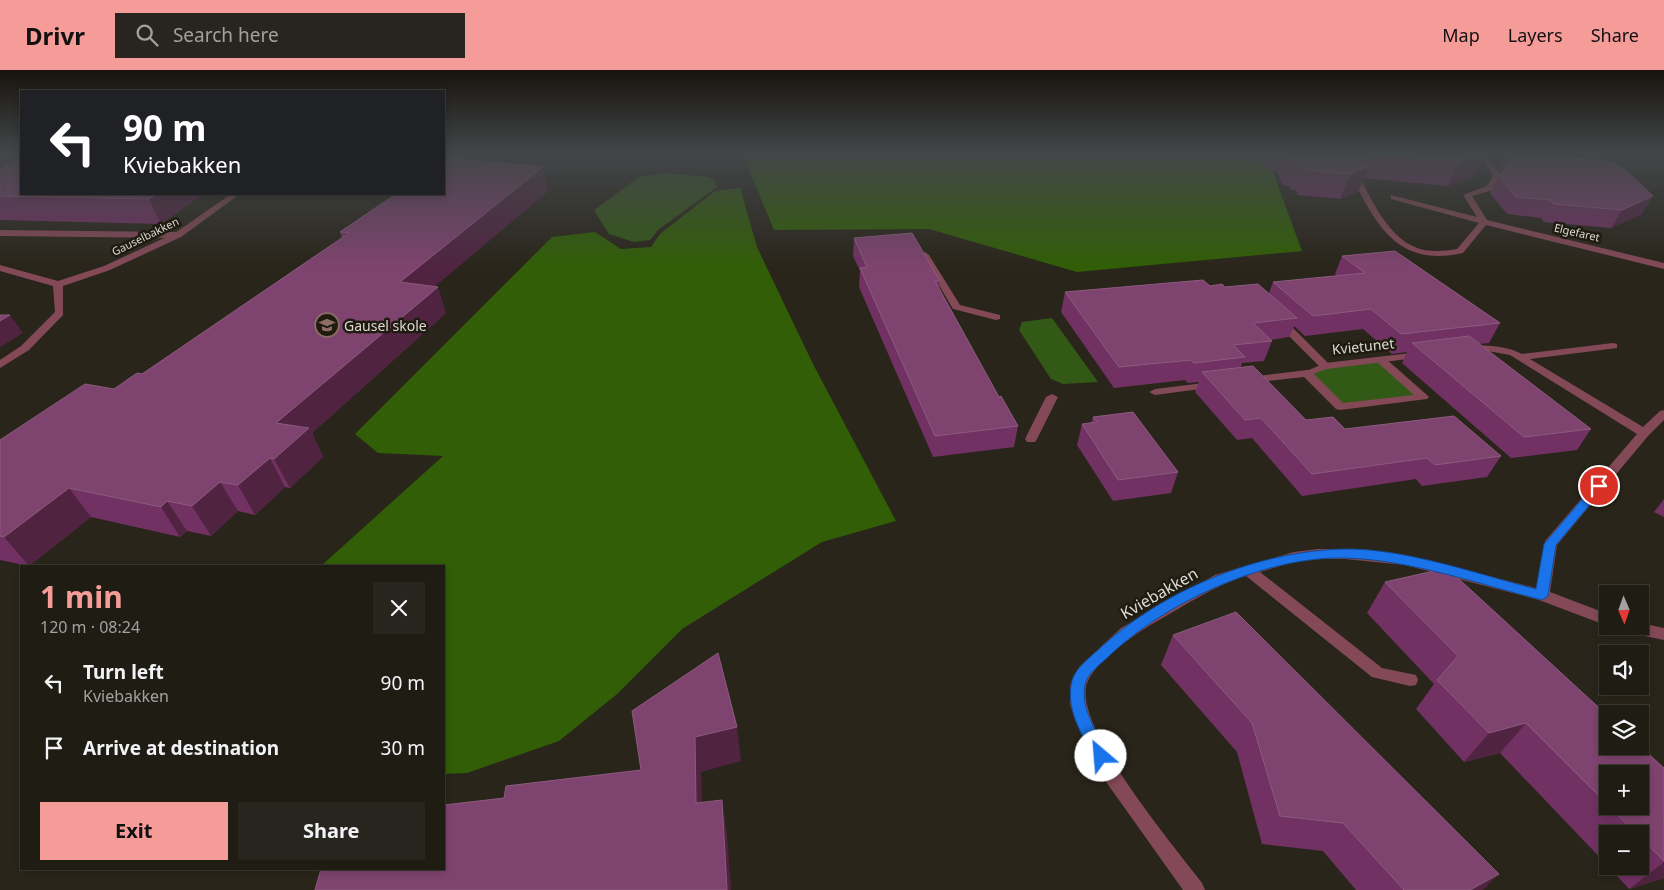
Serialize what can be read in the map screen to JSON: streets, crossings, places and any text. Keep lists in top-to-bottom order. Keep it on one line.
{"streets":{"street":["Elgefaret","Gauselbakken","Kvietunet","Kviebakken"]},"places":{"school or university":["Gausel skole"]},"north":"bottom","page":{"header":"Drivr","search":"Search here","nav":["Map","Layers","Share"],"turn":["90 m","Kviebakken"],"heading":["1 min","120 m · 08:24"],"map_buttons":["+","−"],"list":[{"name":"Turn left","note":"Kviebakken","value":"90 m"},{"name":"Arrive at destination","value":"30 m"}],"buttons":["Exit","Share"]}}
